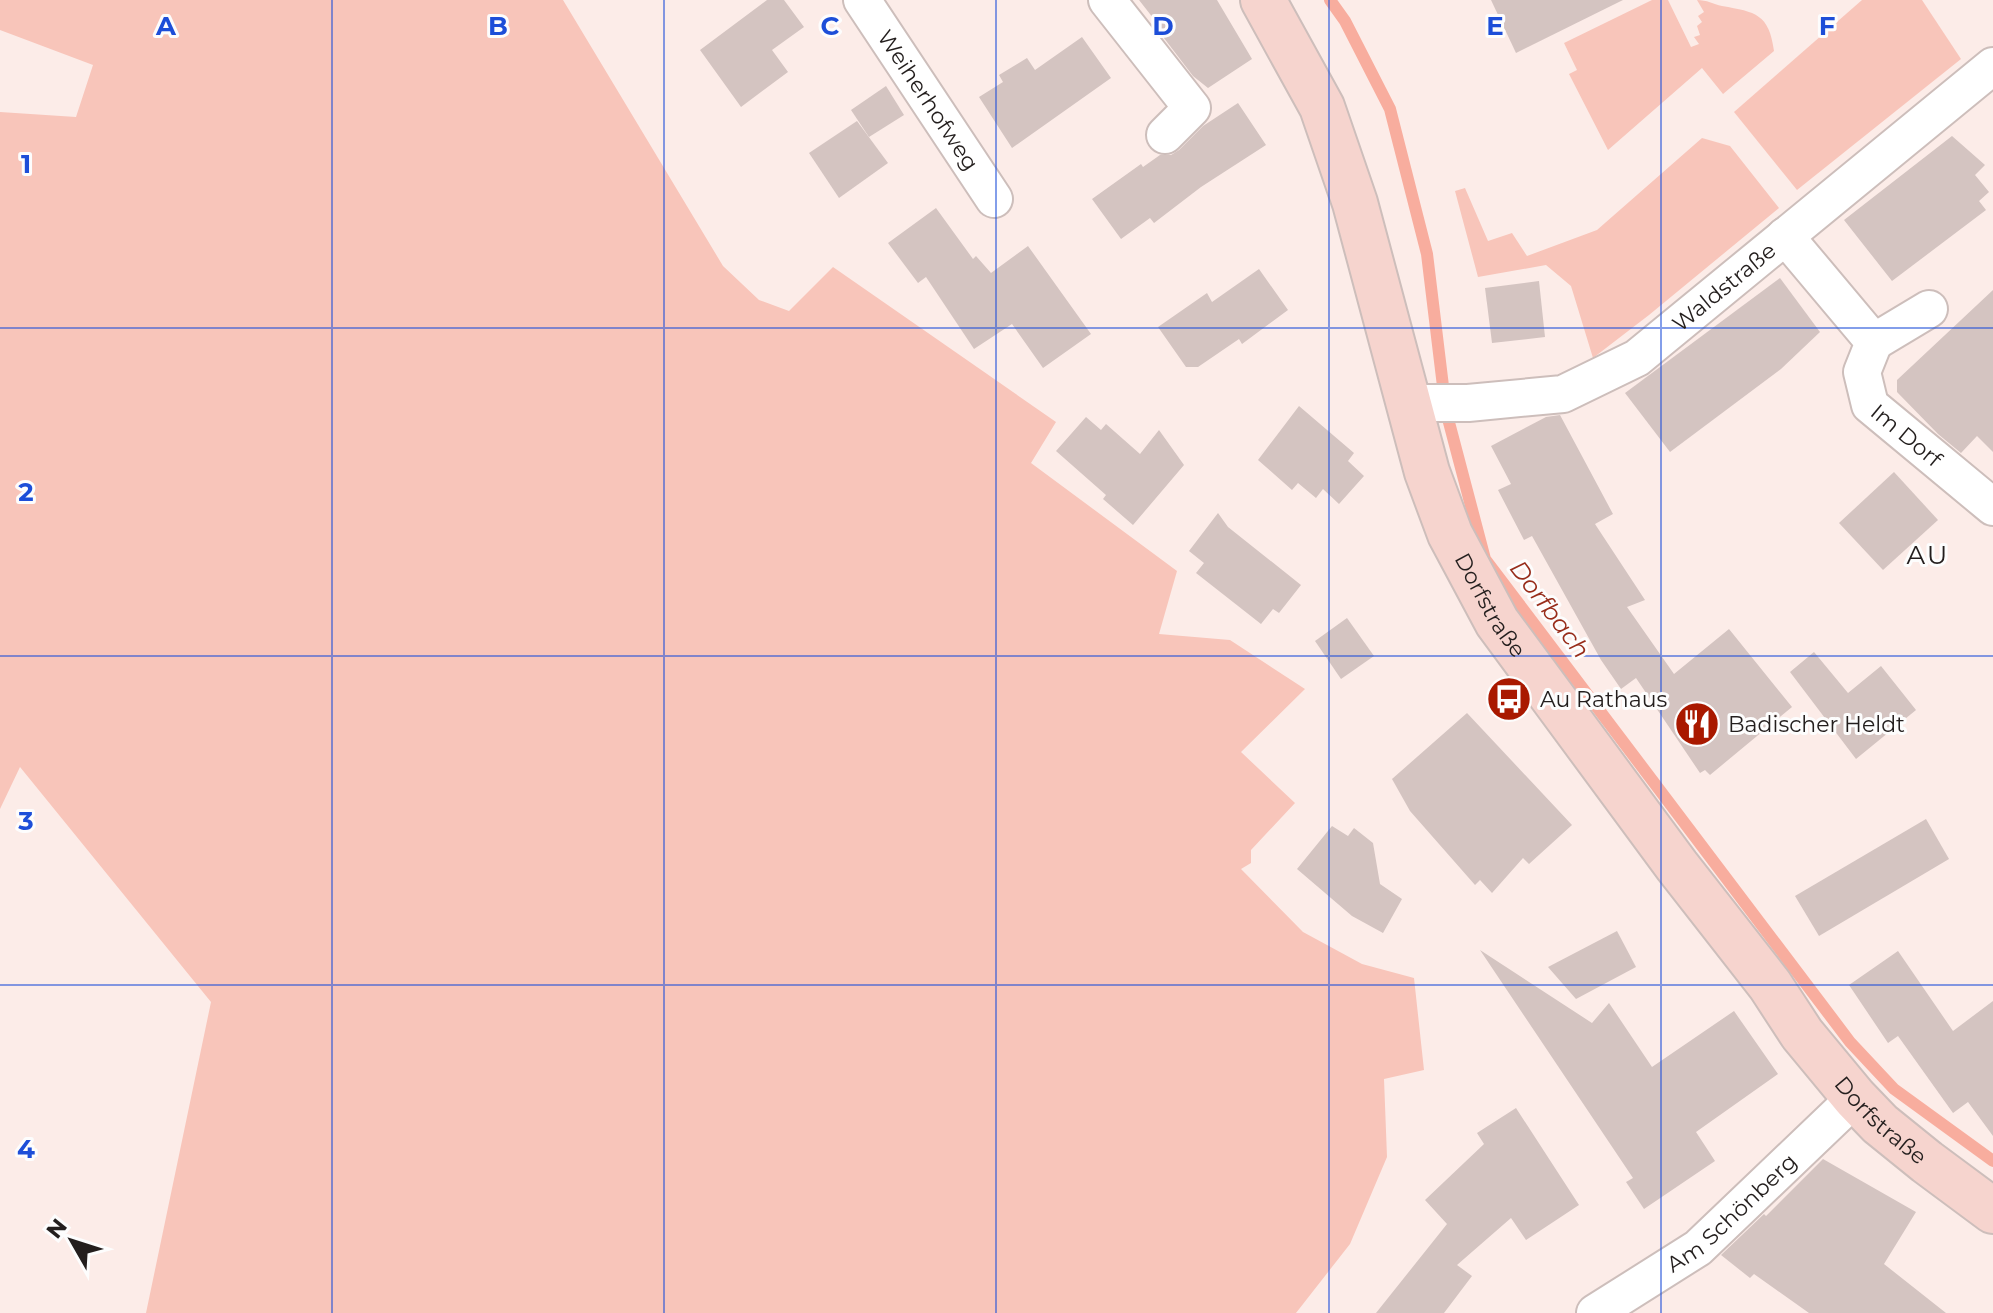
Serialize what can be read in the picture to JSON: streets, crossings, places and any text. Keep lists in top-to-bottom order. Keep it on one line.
{"streets":{"main road":["Dorfstraße"],"street":["Weiherhofweg","Waldstraße","Im Dorf","Am Schönberg"]},"crossings":[["Waldstraße","Dorfstraße"],["Dorfstraße","Am Schönberg"]],"districts":["AU"],"water":["Dorfbach"],"places":{"bus stop":["Au Rathaus"],"restaurant":["Badischer Heldt"]},"north":"top left","grid":{"columns":["A","B","C","D","E","F"],"rows":["1","2","3","4"]}}
